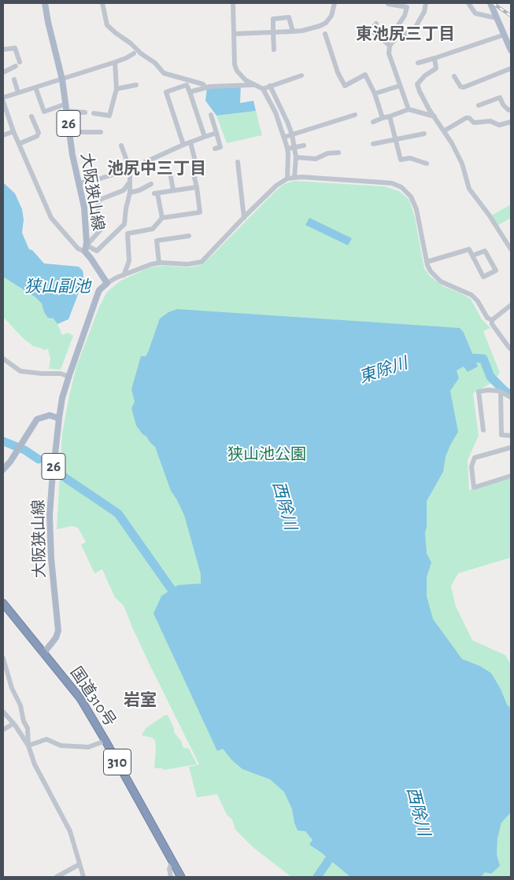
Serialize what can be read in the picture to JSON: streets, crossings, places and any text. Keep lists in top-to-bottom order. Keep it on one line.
{"streets":{"highway":["国道310号","310"],"main road":["26","大阪狭山線"]},"crossings":[["26","大阪狭山線"],["大阪狭山線","国道310号"]],"districts":["東池尻三丁目","池尻中三丁目","岩室"],"water":["狭山副池","東除川","西除川"],"parks":["狭山池公園"]}
